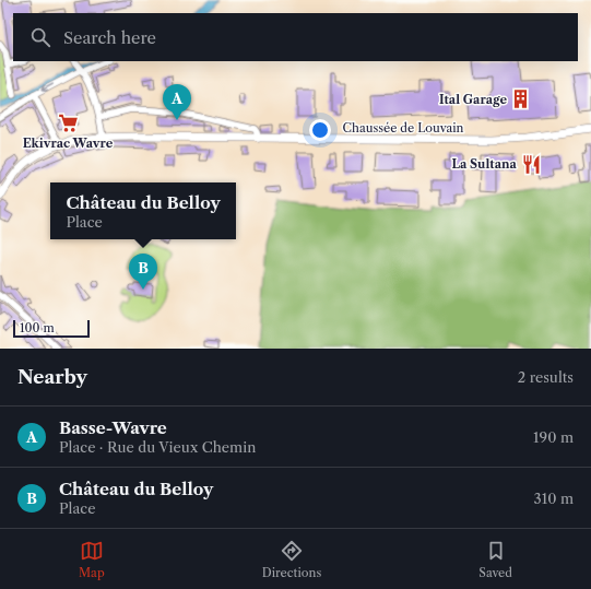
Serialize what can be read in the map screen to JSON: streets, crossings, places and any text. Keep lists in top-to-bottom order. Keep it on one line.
{"streets":{"main road":["Chaussée de Louvain"]},"places":{"building":["Ital Garage"],"supermarket":["Ekivrac Wavre"],"restaurant":["La Sultana"]},"scale_bar":"100 m","page":{"search":"Search here","pins":["A","B"],"popup":["Château du Belloy","Place"],"scale":"100 m","heading":["Nearby","2 results"],"list":[{"mark":"A","name":"Basse-Wavre","note":"Place · Rue du Vieux Chemin","value":"190 m"},{"mark":"B","name":"Château du Belloy","note":"Place","value":"310 m"}],"nav":["Map","Directions","Saved"]}}
